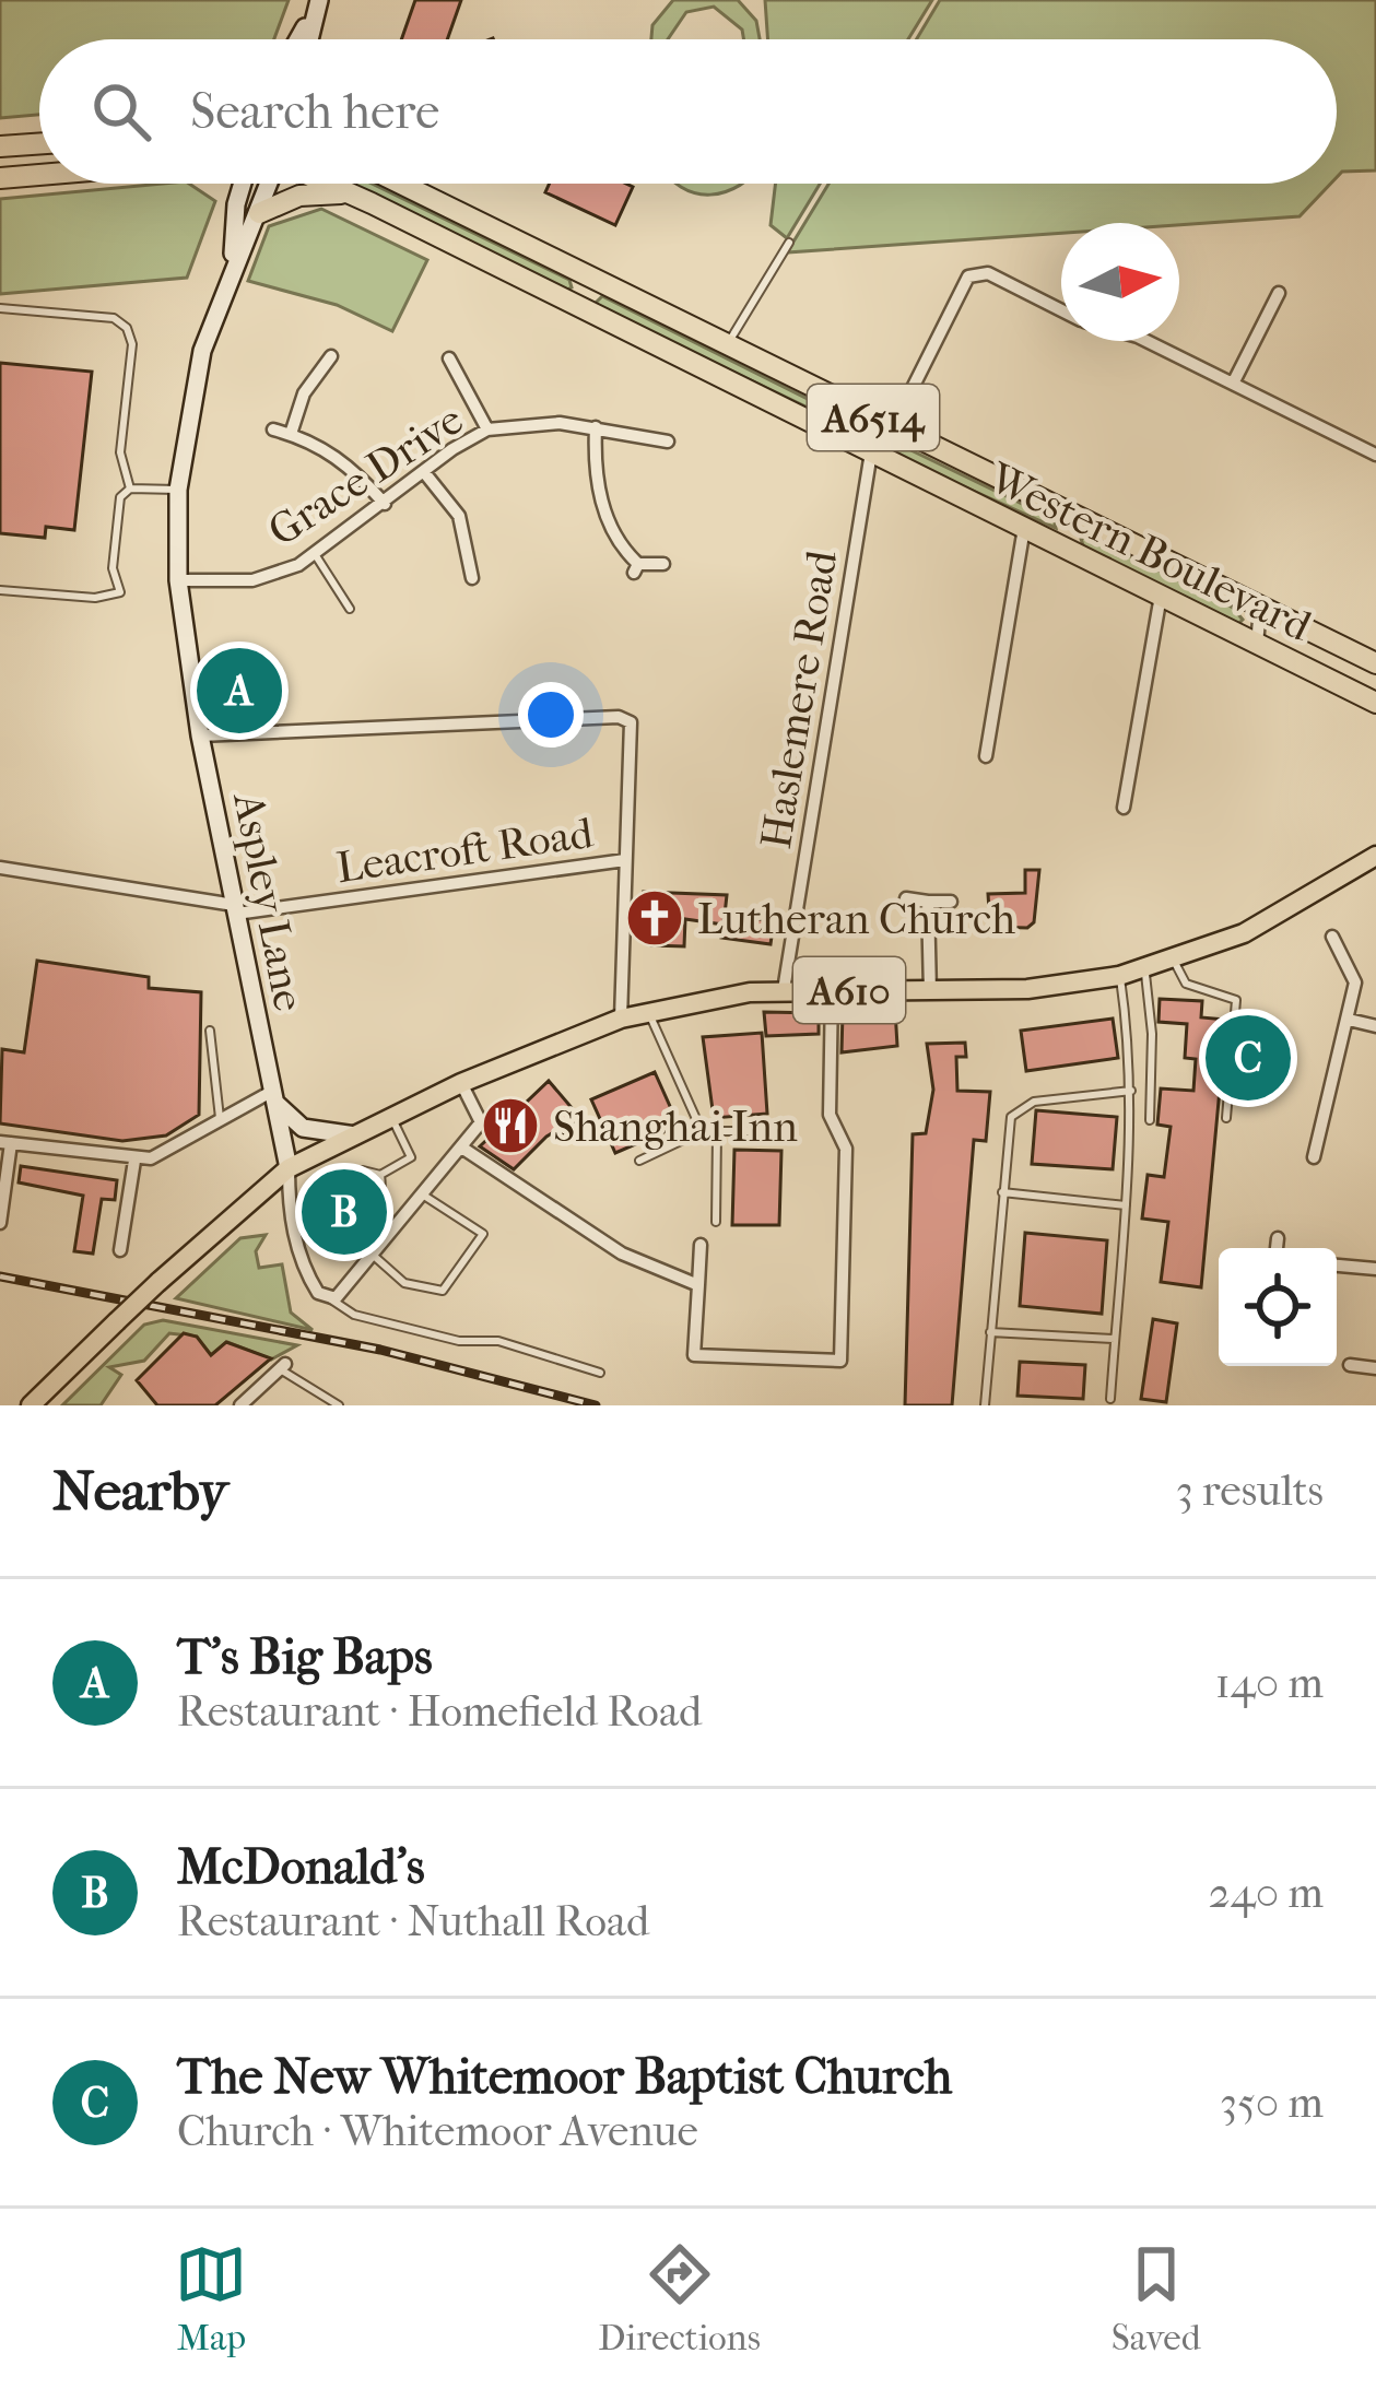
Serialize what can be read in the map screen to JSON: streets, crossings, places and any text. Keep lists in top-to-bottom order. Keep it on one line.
{"streets":{"highway":["A6514","Western Boulevard"],"main road":["Aspley Lane","A610"],"street":["Grace Drive","Haslemere Road","Leacroft Road"]},"crossings":[["Grace Drive","Aspley Lane"],["Western Boulevard","Haslemere Road"],["Haslemere Road","A610"],["Leacroft Road","Aspley Lane"],["Aspley Lane","A610"]],"places":{"church":["Lutheran Church"],"restaurant":["Shanghai Inn"]},"north":"right","page":{"search":"Search here","pins":["A","C","B"],"heading":["Nearby","3 results"],"list":[{"mark":"A","name":"T's Big Baps","note":"Restaurant · Homefield Road","value":"140 m"},{"mark":"B","name":"McDonald's","note":"Restaurant · Nuthall Road","value":"240 m"},{"mark":"C","name":"The New Whitemoor Baptist Church","note":"Church · Whitemoor Avenue","value":"350 m"}],"nav":["Map","Directions","Saved"]}}
